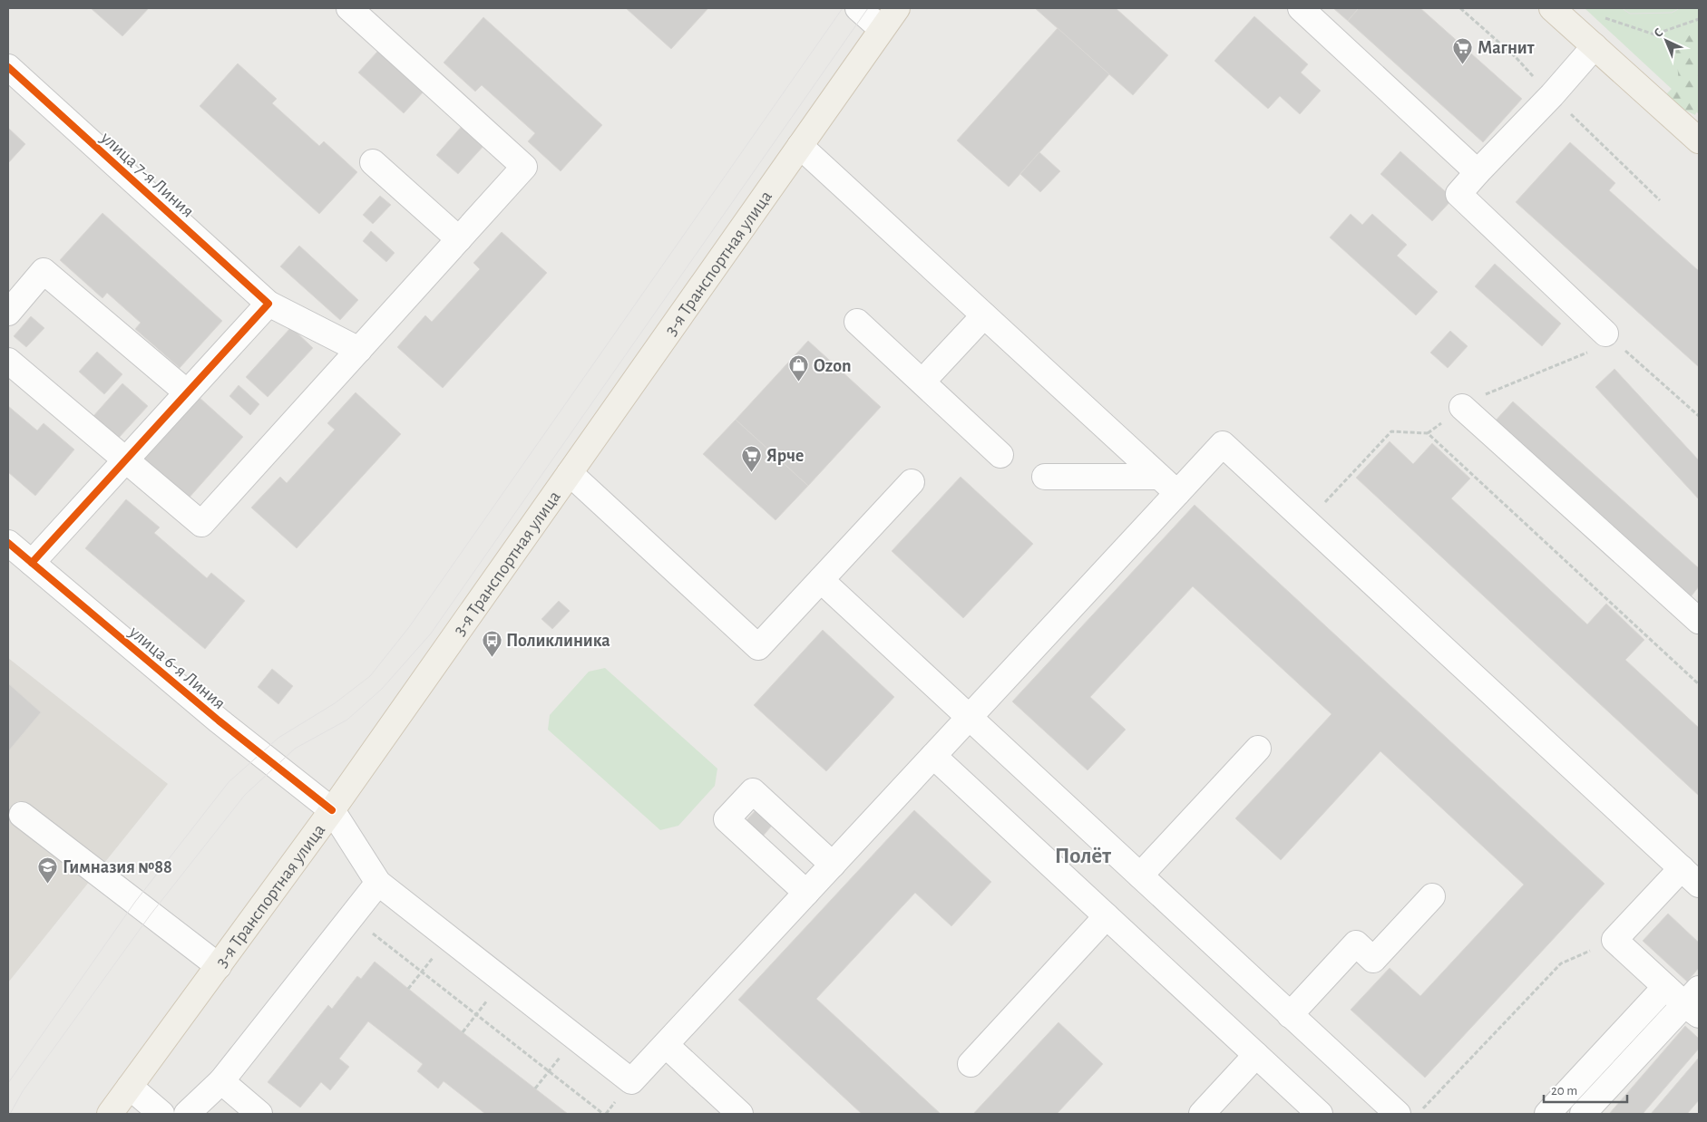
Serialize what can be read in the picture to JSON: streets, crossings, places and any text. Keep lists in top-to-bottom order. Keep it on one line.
{"streets":{"main road":["3-я Транспортная улица"],"street":["улица 7-я Линия","улица 6-я Линия"]},"crossings":[["3-я Транспортная улица","улица 6-я Линия"]],"districts":["Полёт"],"places":{"supermarket":["Магнит","Ярче"],"shop":["Ozon"],"bus stop":["Поликлиника"],"school or university":["Гимназия №88"]},"scale_bar":"20 m","north":"top left"}
